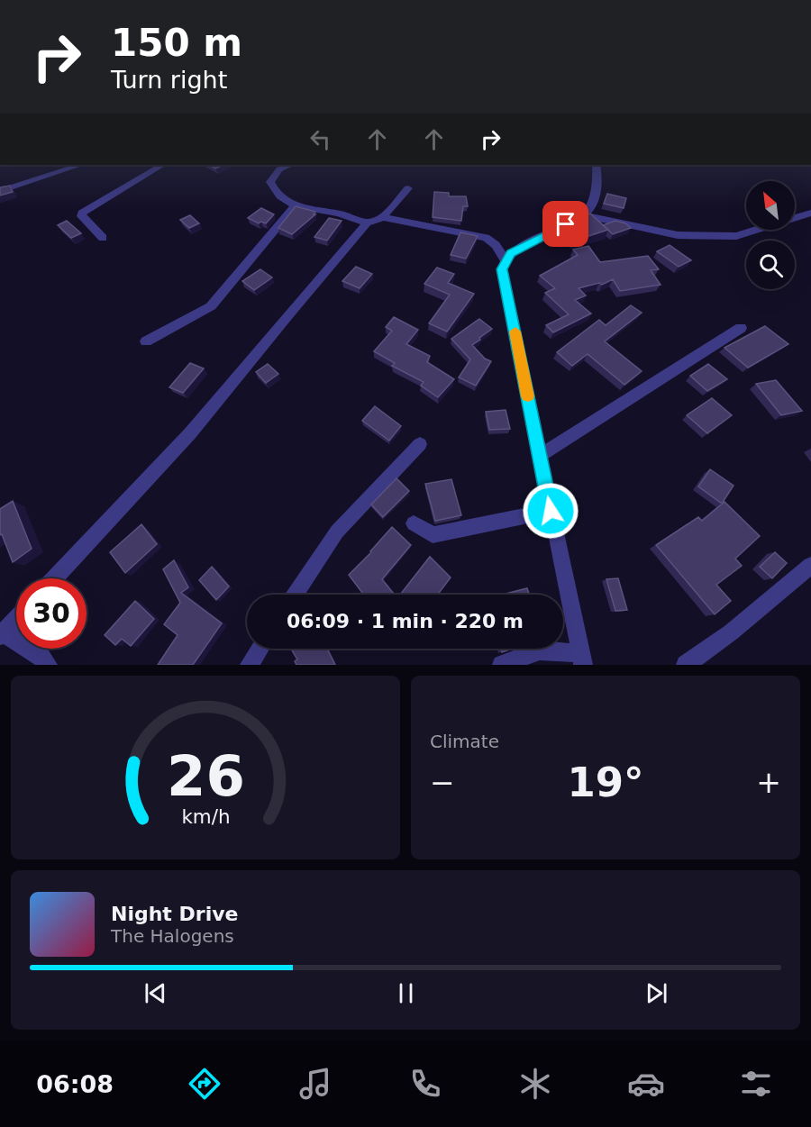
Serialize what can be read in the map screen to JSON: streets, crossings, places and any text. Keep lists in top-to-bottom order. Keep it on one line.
{"north":"top left","page":{"turn":["150 m","Turn right"],"limit":"30","trip":"06:09 · 1 min · 220 m","tile":"Climate","heat":["−","19°","+"],"song":["Night Drive","The Halogens"],"tabs":"06:08","gauge":["26","km/h"]}}
